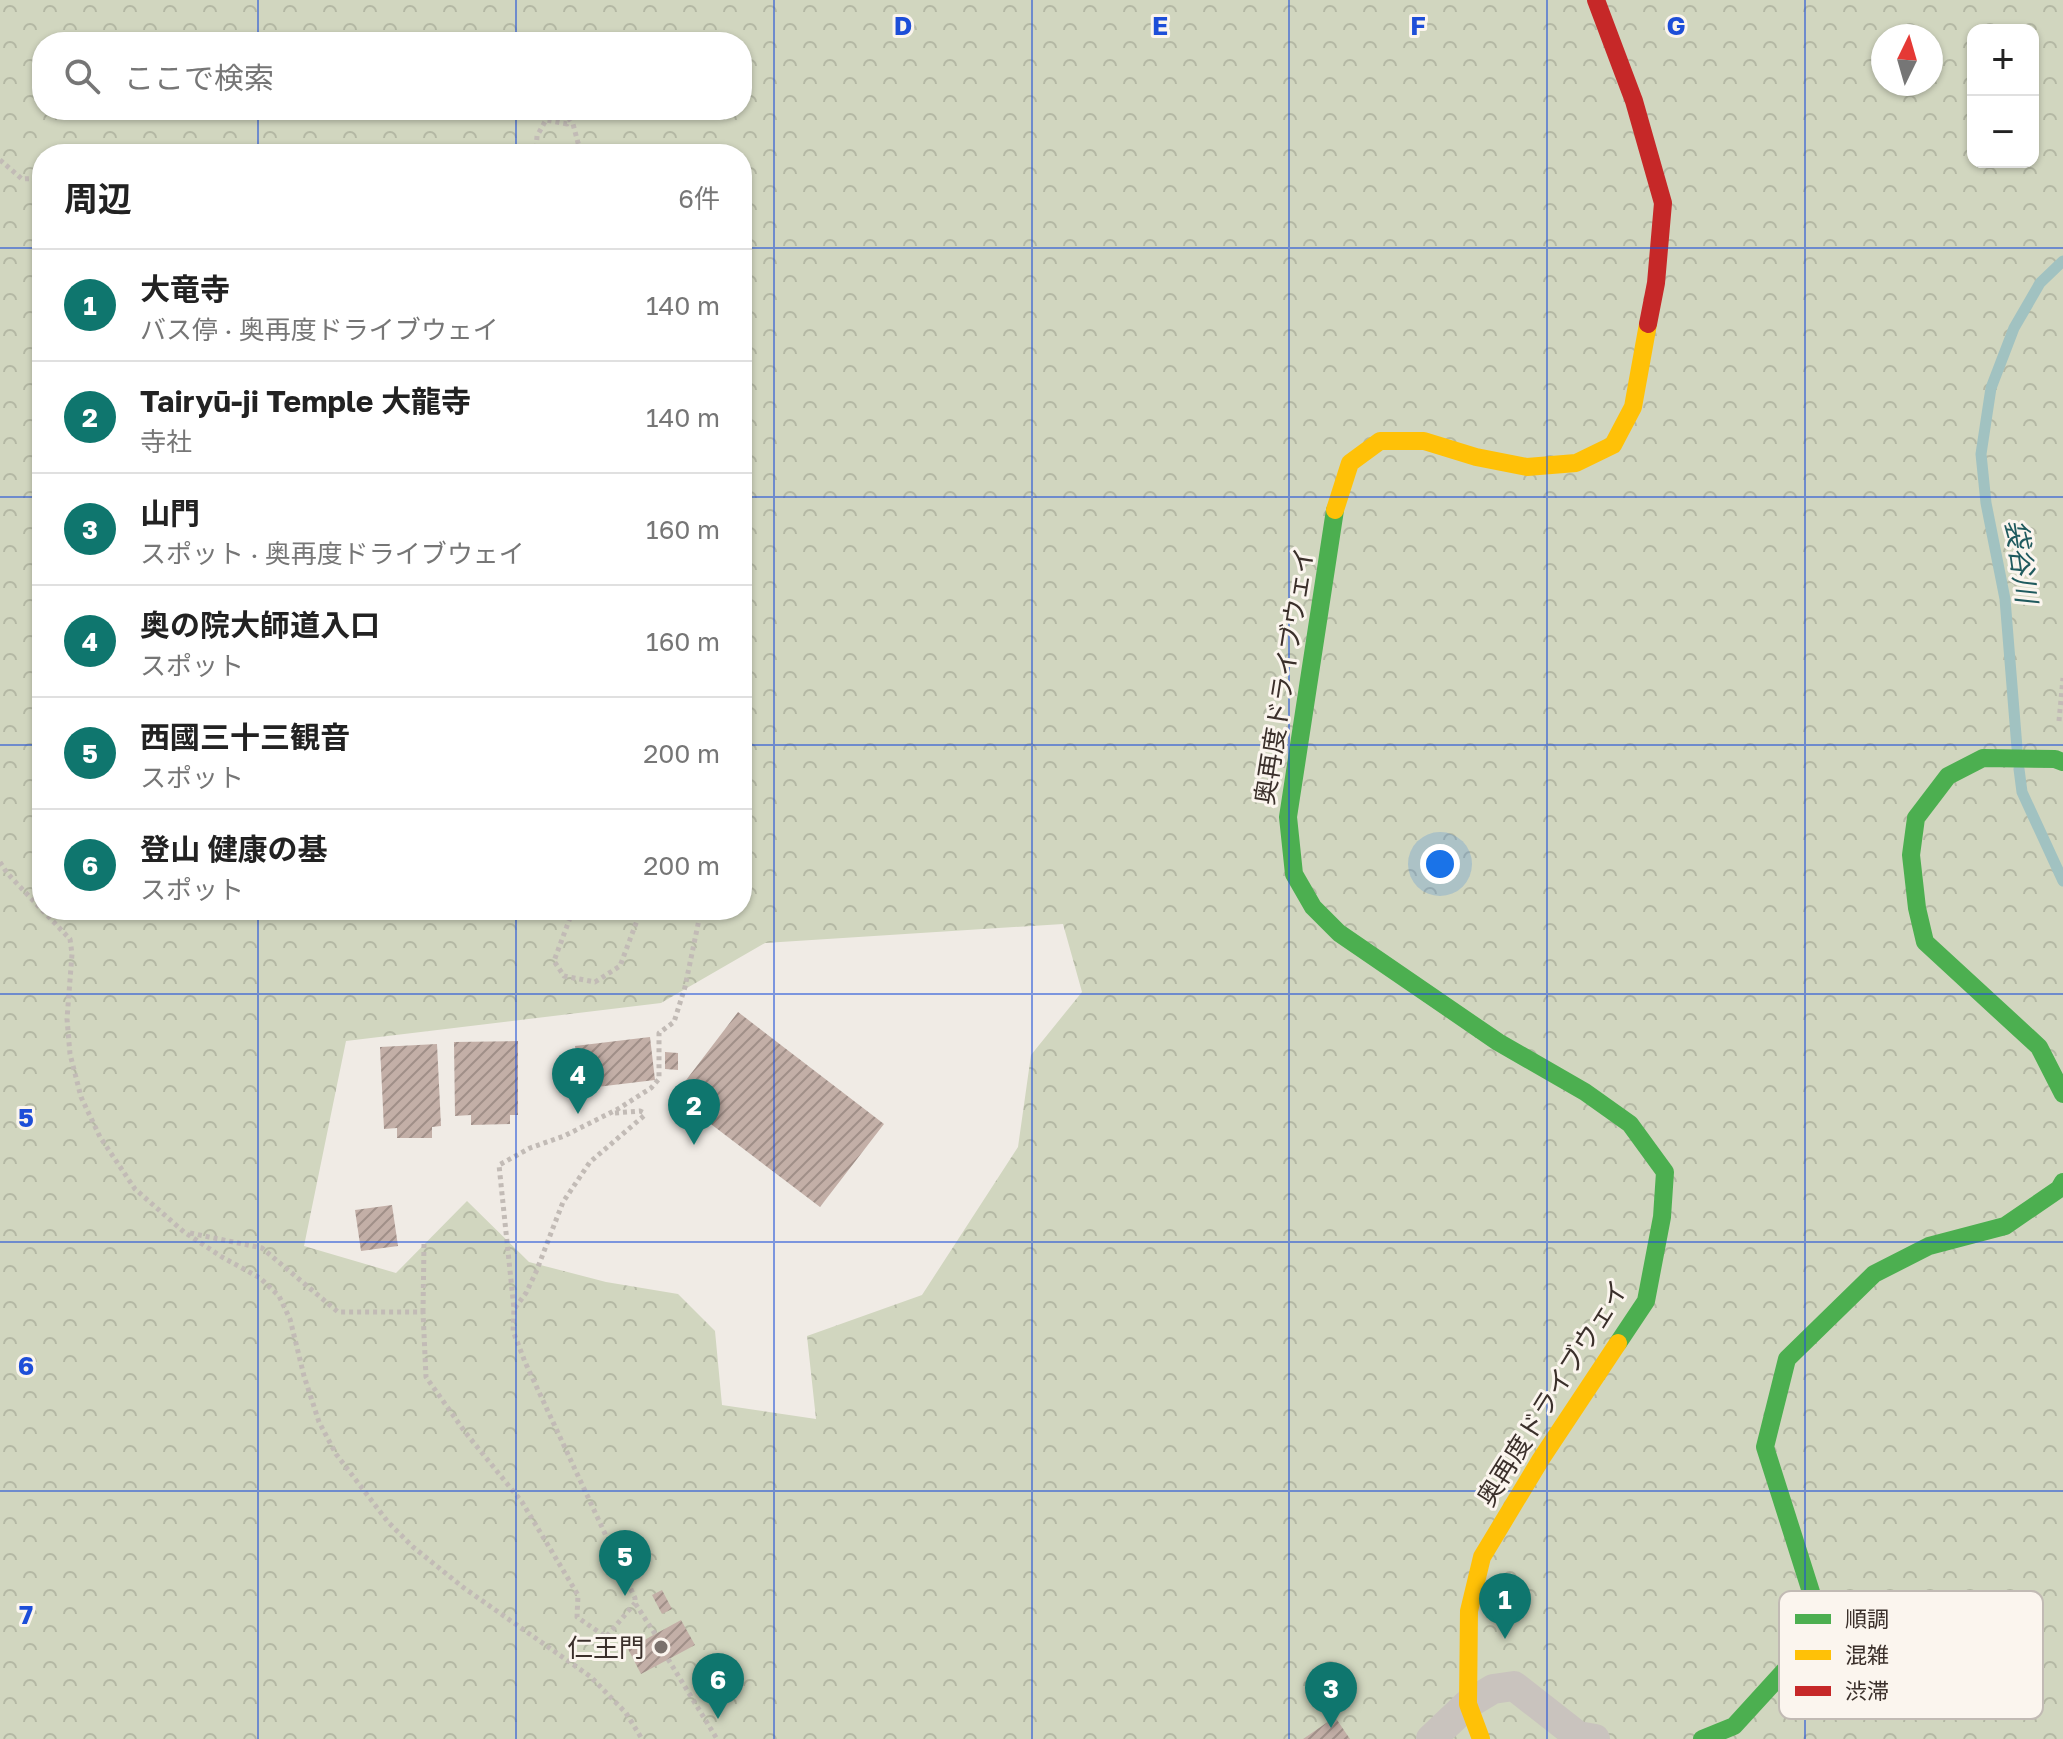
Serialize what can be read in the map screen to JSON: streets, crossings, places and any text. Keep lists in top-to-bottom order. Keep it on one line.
{"streets":{"street":["奥再度ドライブウェイ"]},"water":["袋谷川"],"places":["仁王門"],"legend":["順調","混雑","渋滞"],"north":"top","page":{"map_buttons":["+","−"],"search":"ここで検索","heading":["周辺","6件"],"list":[{"mark":"1","name":"大竜寺","note":"バス停 · 奥再度ドライブウェイ","value":"140 m"},{"mark":"2","name":"Tairyū-ji Temple 大龍寺","note":"寺社","value":"140 m"},{"mark":"3","name":"山門","note":"スポット · 奥再度ドライブウェイ","value":"160 m"},{"mark":"4","name":"奥の院大師道入口","note":"スポット","value":"160 m"},{"mark":"5","name":"西國三十三観音","note":"スポット","value":"200 m"},{"mark":"6","name":"登山 健康の基","note":"スポット","value":"200 m"}],"pins":["4","2","5","1","6","3"]},"grid":{"columns":["D","E","F","G"],"rows":["5","6","7"]}}
